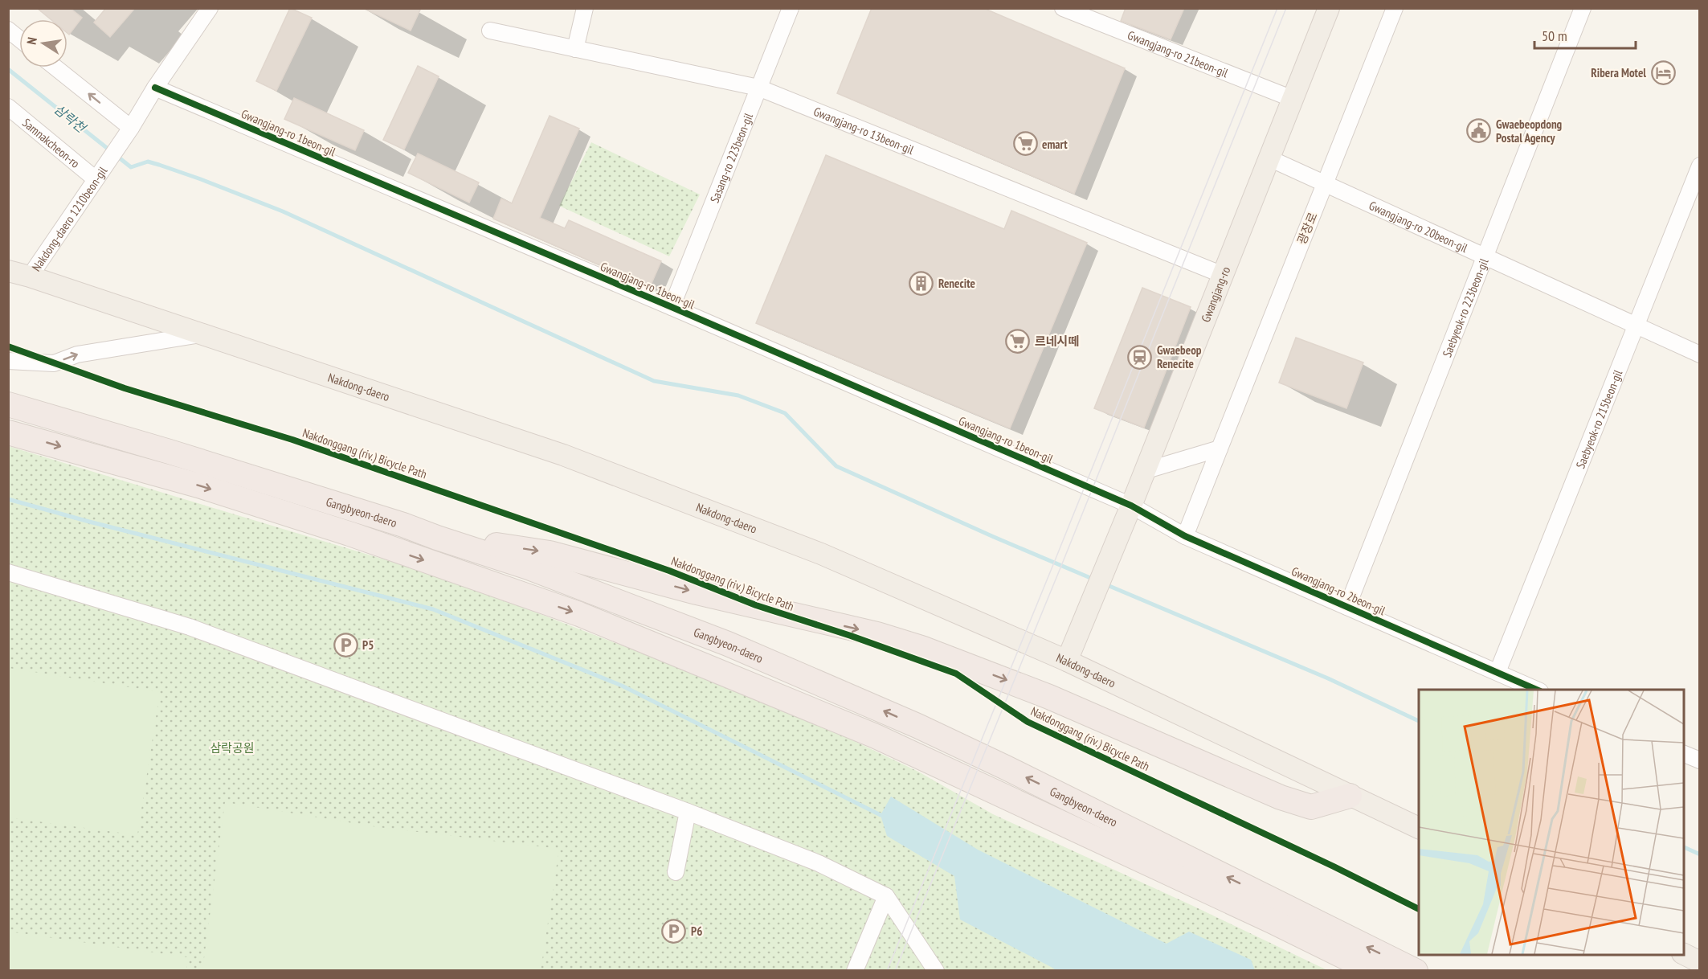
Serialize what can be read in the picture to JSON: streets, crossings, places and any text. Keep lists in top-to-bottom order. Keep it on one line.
{"streets":{"highway":["Gangbyeon-daero"],"main road":["Gwangjang-ro","Nakdong-daero"],"street":["Gwangjang-ro 21beon-gil","Gwangjang-ro 13beon-gil","Gwangjang-ro 1beon-gil","Samnakcheon-ro","Sasang-ro 223beon-gil","Nakdong-daero 1210beon-gil","Gwangjang-ro 20beon-gil","광장로","Saebyeok-ro 223beon-gil","Saebyeok-ro 215beon-gil","Gwangjang-ro 2beon-gil"],"cycle path":["Nakdonggang (riv.) Bicycle Path"]},"crossings":[["Gwangjang-ro 21beon-gil","Gwangjang-ro"],["Gwangjang-ro 13beon-gil","Sasang-ro 223beon-gil"],["Gwangjang-ro 13beon-gil","Gwangjang-ro"],["Gwangjang-ro 1beon-gil","Sasang-ro 223beon-gil"],["Gwangjang-ro 1beon-gil","Gwangjang-ro"],["Gwangjang-ro 1beon-gil","Gwangjang-ro 2beon-gil"],["Samnakcheon-ro","Nakdong-daero 1210beon-gil"],["Nakdong-daero 1210beon-gil","Nakdong-daero"],["Gwangjang-ro 20beon-gil","광장로"],["Gwangjang-ro 20beon-gil","Gwangjang-ro"],["Gwangjang-ro 20beon-gil","Saebyeok-ro 223beon-gil"],["Gwangjang-ro 20beon-gil","Saebyeok-ro 215beon-gil"],["광장로","Gwangjang-ro 2beon-gil"],["Gwangjang-ro","Nakdong-daero"],["Gwangjang-ro","Gwangjang-ro 2beon-gil"],["Saebyeok-ro 223beon-gil","Gwangjang-ro 2beon-gil"],["Saebyeok-ro 215beon-gil","Gwangjang-ro 2beon-gil"]],"water":["삼락천"],"parks":["삼락공원"],"places":{"hotel":["Ribera Motel"],"public building":["Gwaebeopdong Postal Agency"],"supermarket":["emart","르네시떼"],"building":["Renecite"],"station":["Gwaebeop Renecite"],"parking":["P5","P6"]},"scale_bar":"50 m","north":"left"}
